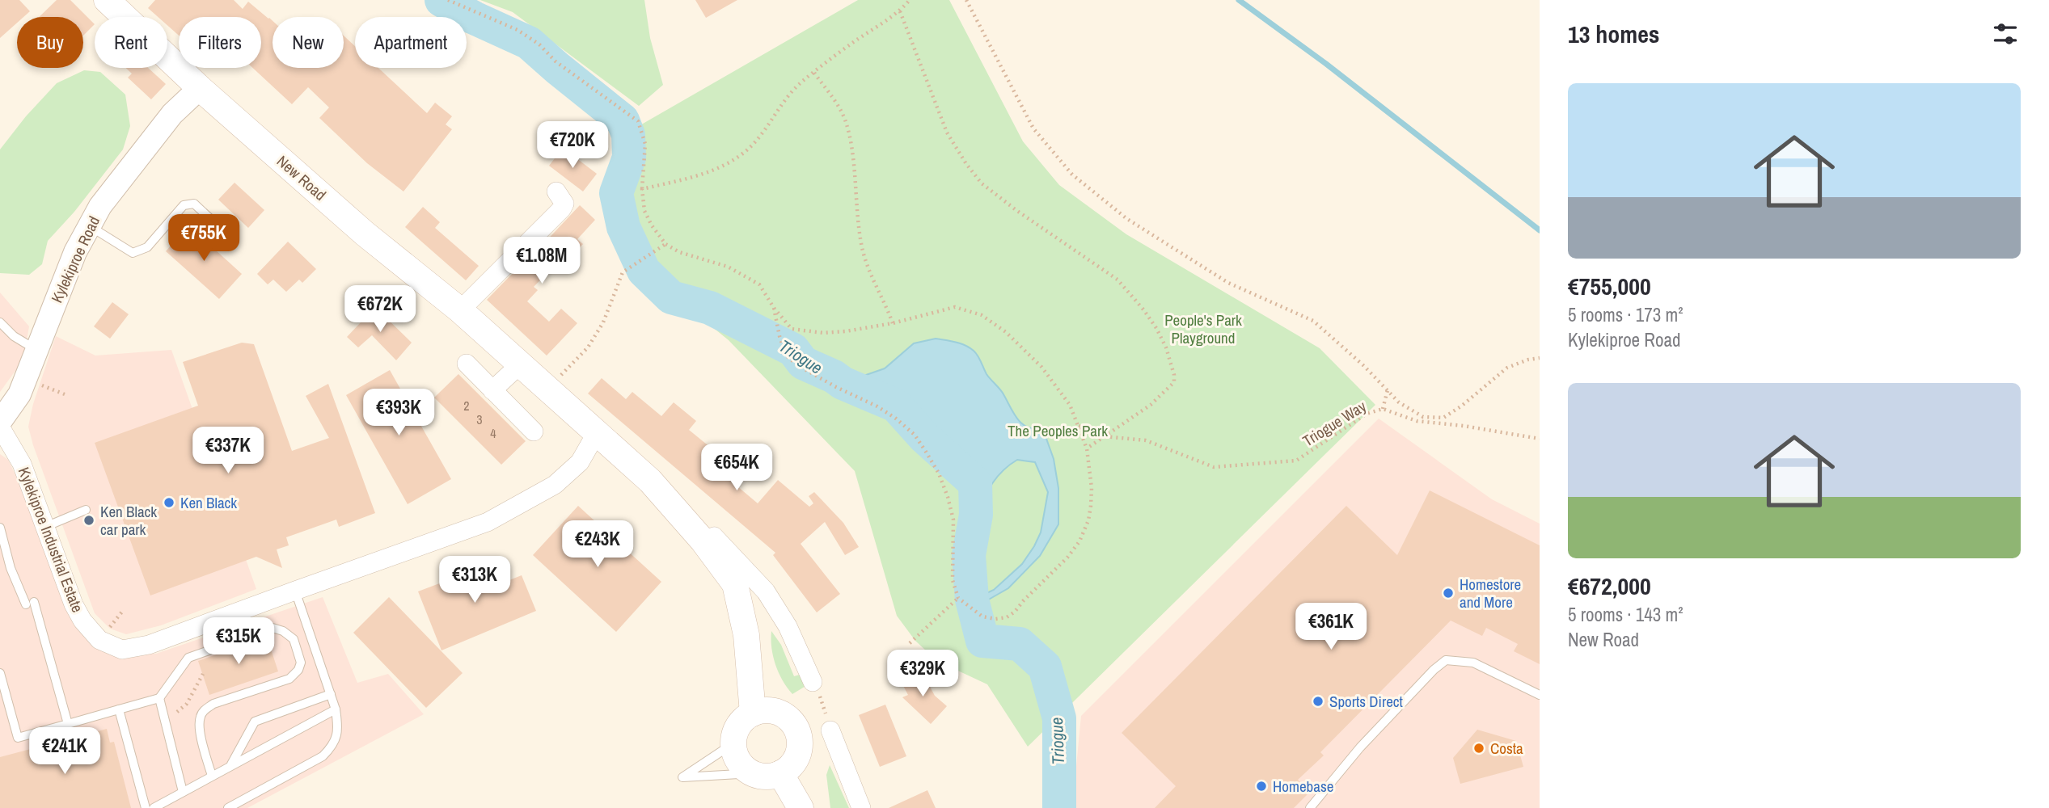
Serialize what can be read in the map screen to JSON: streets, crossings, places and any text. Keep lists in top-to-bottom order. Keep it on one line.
{"streets":{"main road":["New Road"],"street":["Kylekiproe Road","Kylekiproe Industrial Estate"],"path":["Triogue Way"]},"crossings":[["New Road","Kylekiproe Road"],["New Road","Kylekiproe Industrial Estate"]],"water":["Triogue"],"parks":["People's Park Playground","The Peoples Park"],"places":["Ken Black","Ken Black car park","Homestore and More","Sports Direct","Costa","Homebase"],"house_numbers":["2","3","4"],"page":{"heading":"13 homes","chip":["Buy","Rent","Filters","New","Apartment"],"list":[{"name":"€755,000","note":"5 rooms · 173 m² · Kylekiproe Road"},{"name":"€672,000","note":"5 rooms · 143 m² · New Road"}],"price":["€720K","€755K","€1.08M","€672K","€393K","€337K","€654K","€243K","€313K","€361K","€315K","€329K","€241K"]}}
